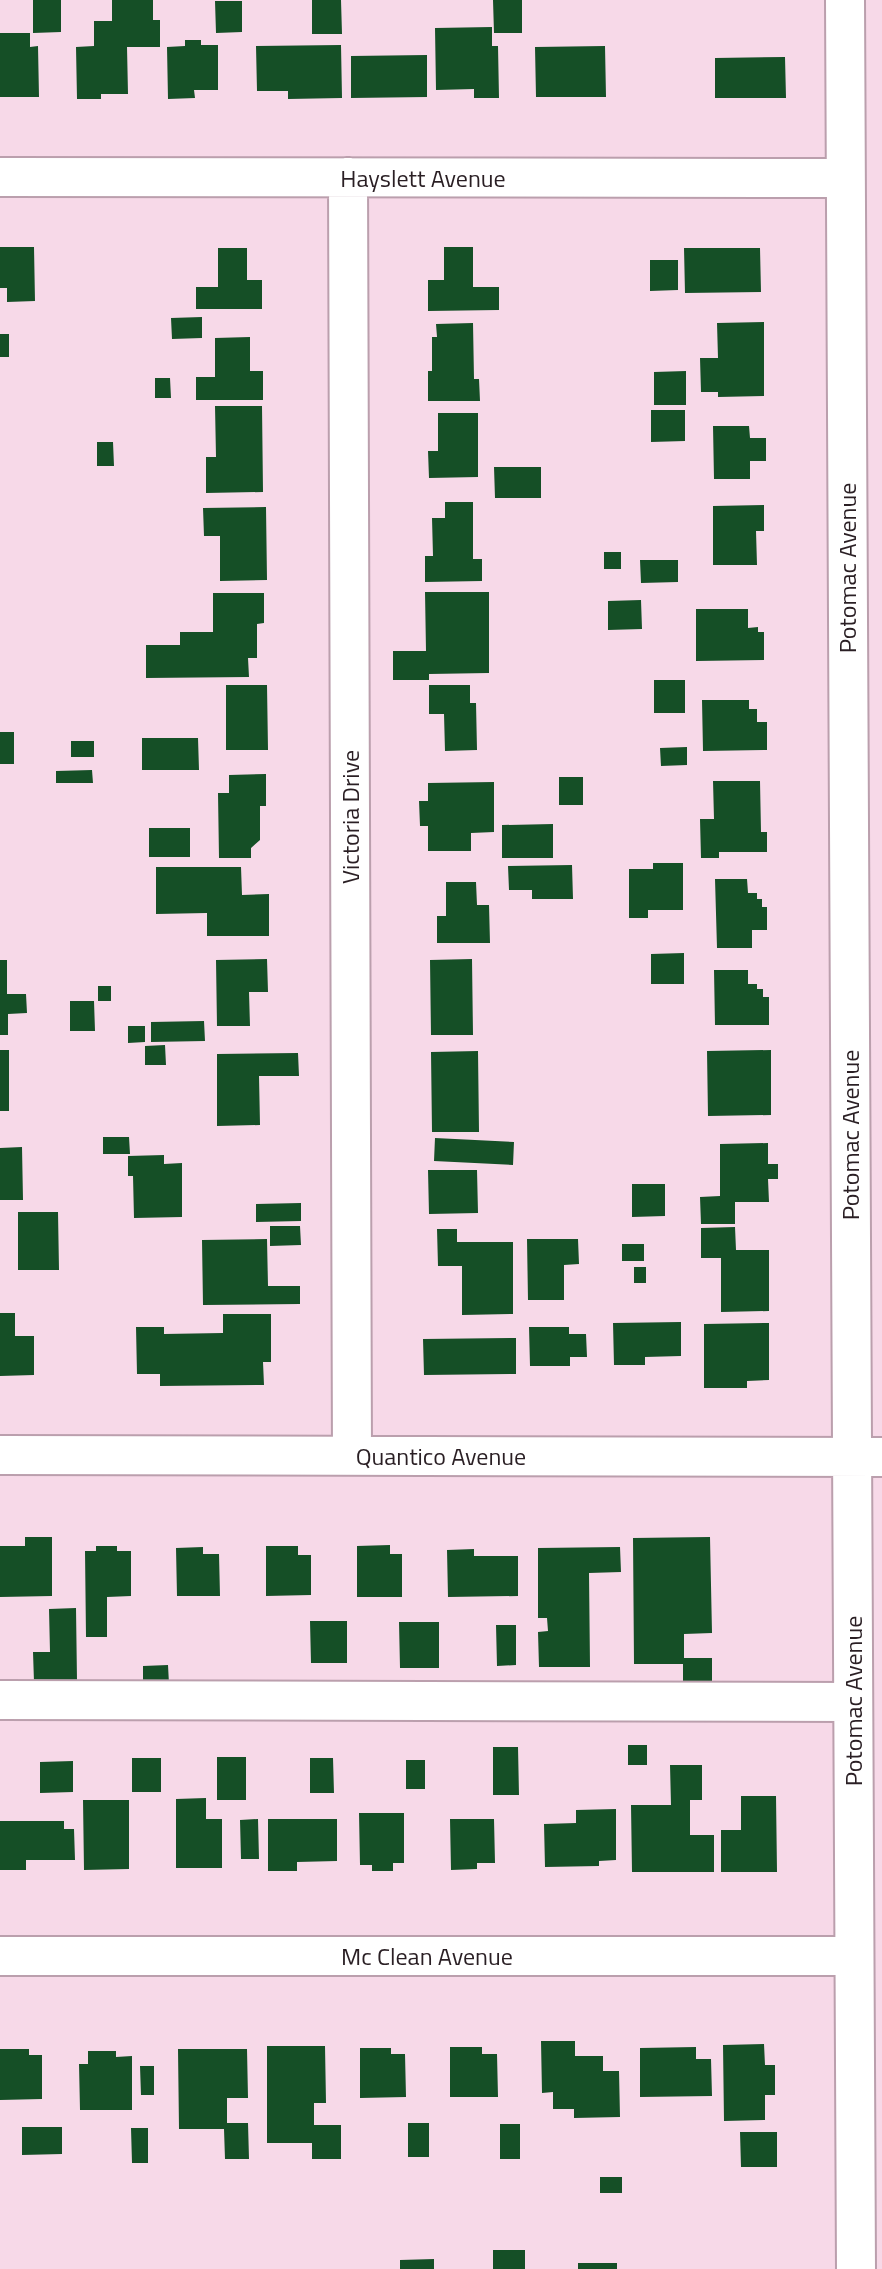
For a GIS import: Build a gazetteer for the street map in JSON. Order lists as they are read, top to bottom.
{
  "streets": {
    "street": [
      "Hayslett Avenue",
      "Potomac Avenue",
      "Victoria Drive",
      "Quantico Avenue",
      "Mc Clean Avenue"
    ]
  },
  "crossings": [
    ["Hayslett Avenue", "Potomac Avenue"],
    ["Hayslett Avenue", "Victoria Drive"],
    ["Potomac Avenue", "Quantico Avenue"],
    ["Potomac Avenue", "Mc Clean Avenue"],
    ["Victoria Drive", "Quantico Avenue"]
  ]
}
